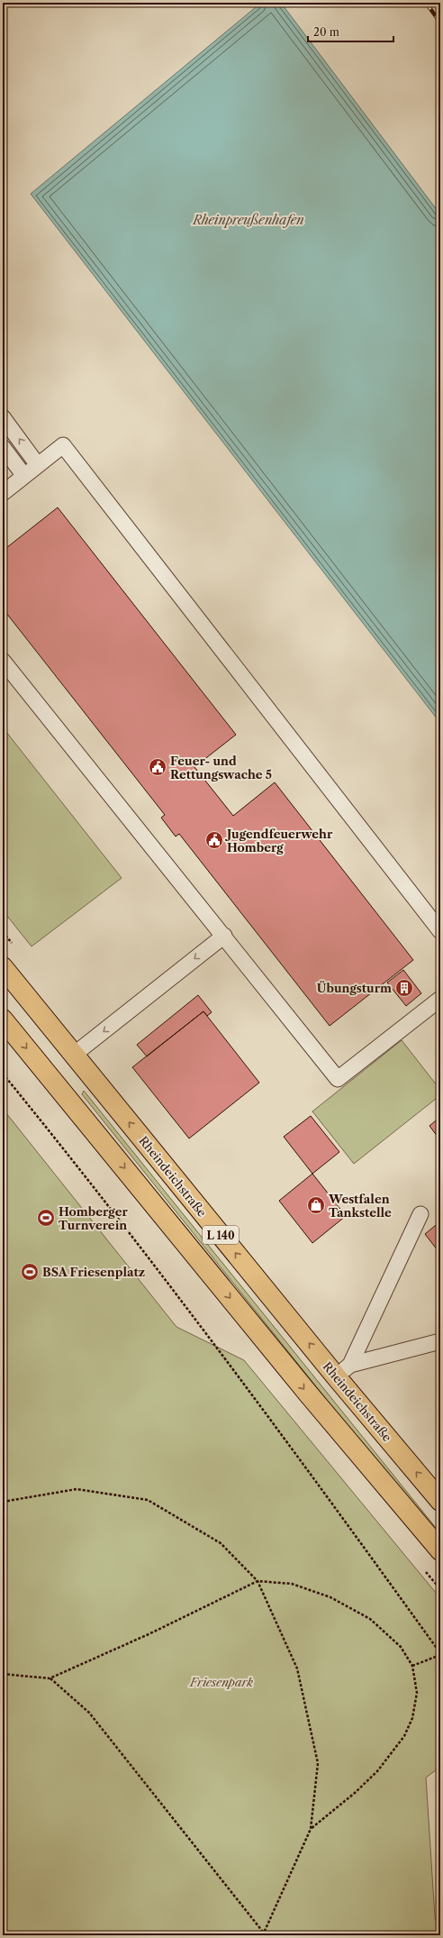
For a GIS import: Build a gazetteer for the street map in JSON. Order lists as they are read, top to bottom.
{
  "streets": {
    "main road": ["Rheindeichstraße", "L 140"]
  },
  "water": ["Rheinpreußenhafen"],
  "parks": ["Friesenpark"],
  "places": {
    "public building": ["Feuer- und Rettungswache 5", "Jugendfeuerwehr Homberg"],
    "building": ["Übungsturm"],
    "shop": ["Westfalen Tankstelle"],
    "sports": ["Homberger Turnverein", "BSA Friesenplatz"]
  },
  "scale_bar": "20 m"
}
